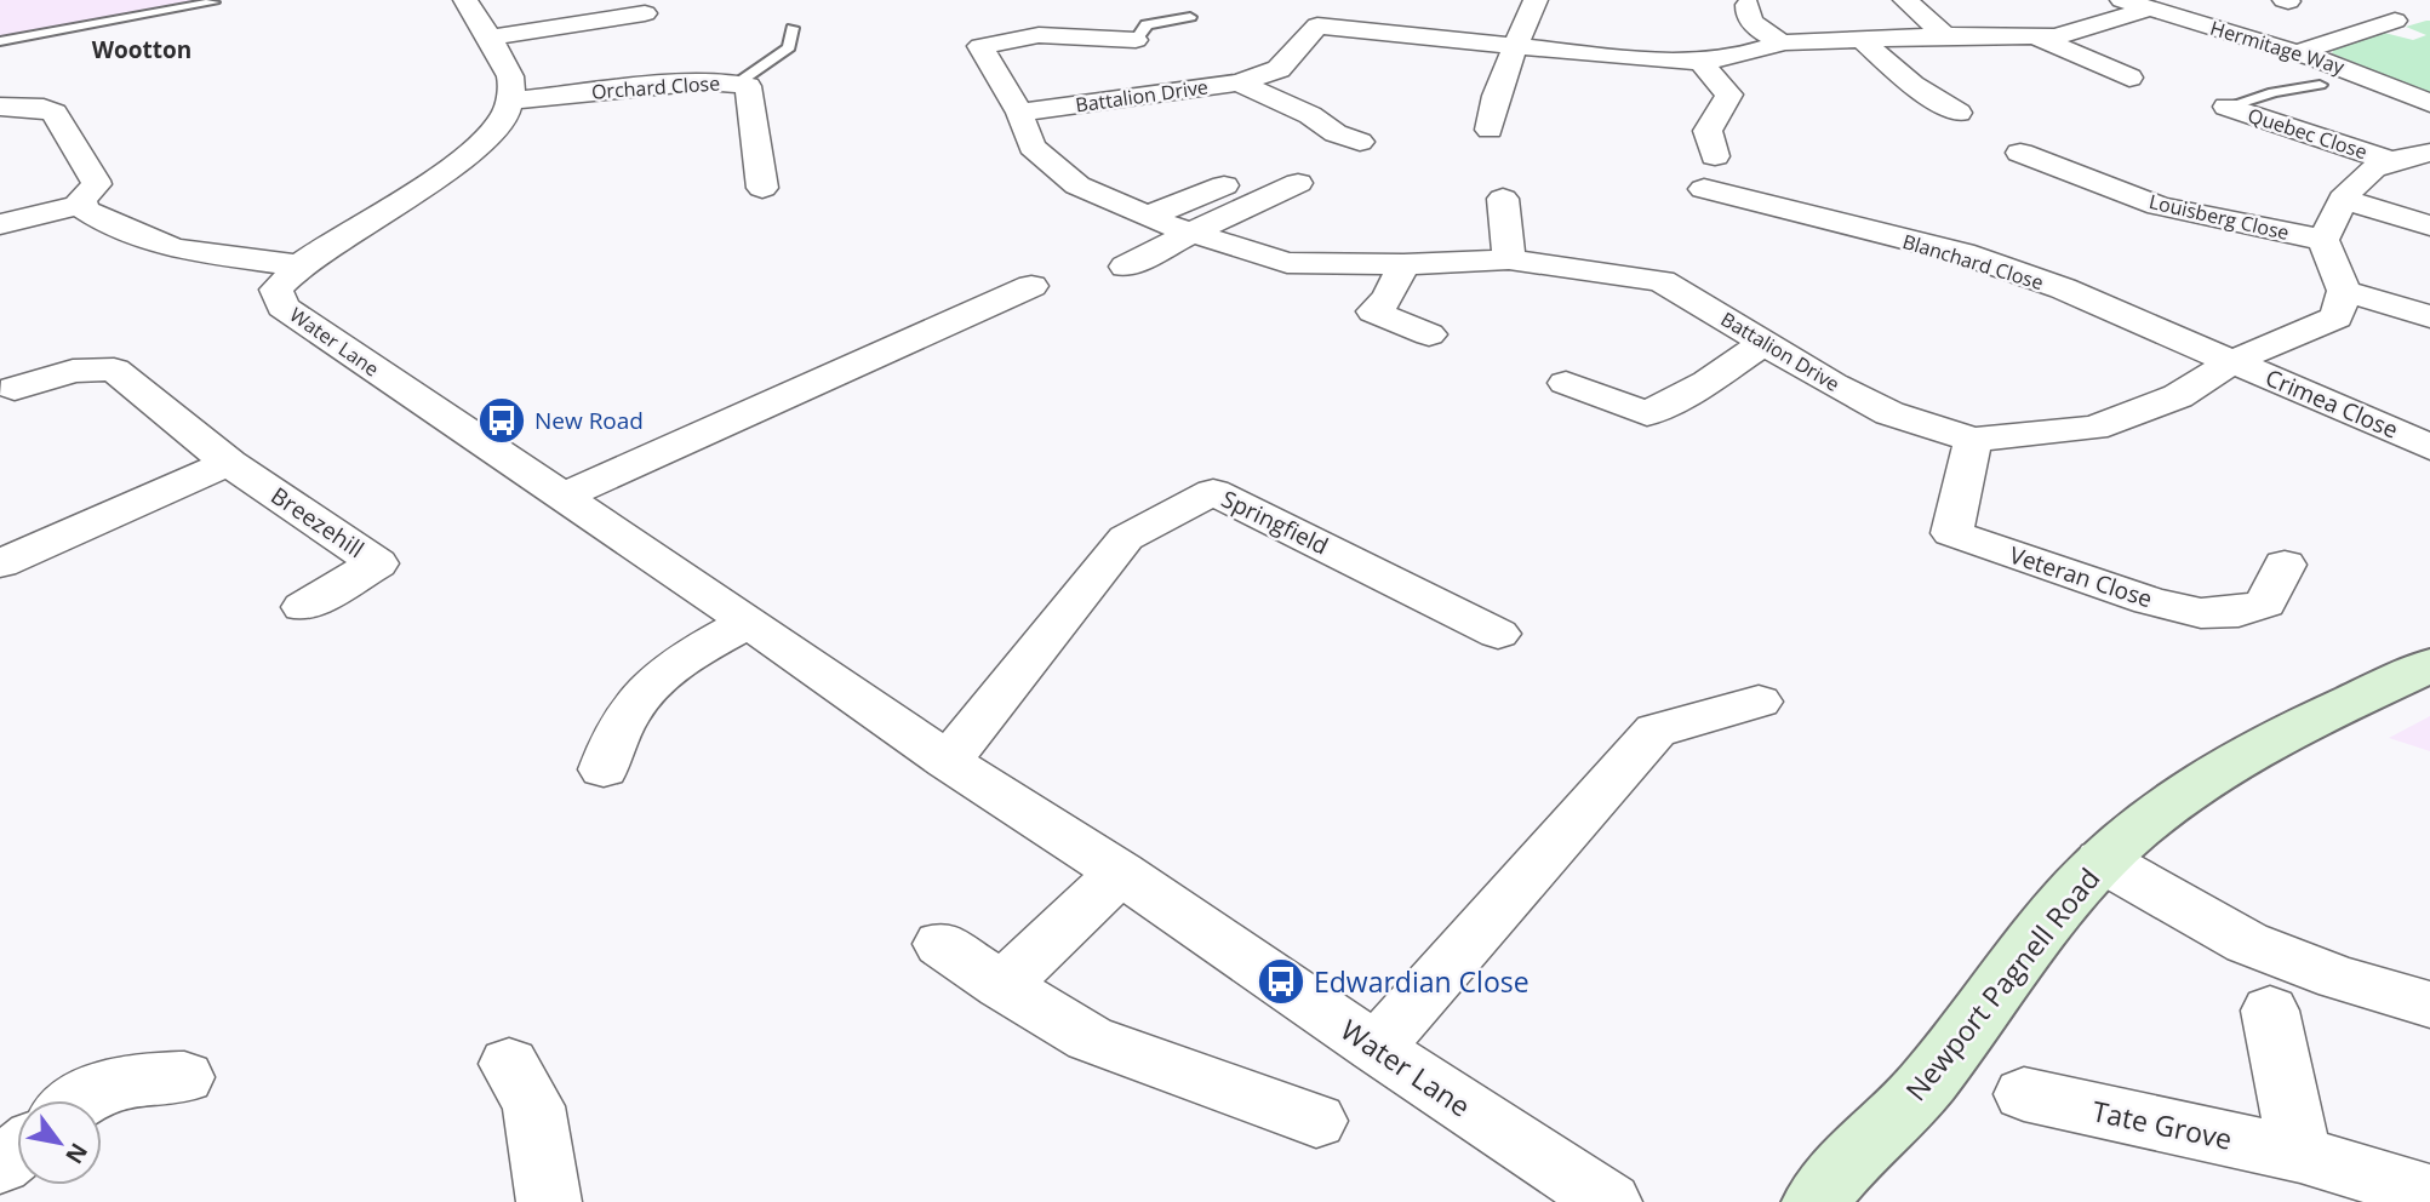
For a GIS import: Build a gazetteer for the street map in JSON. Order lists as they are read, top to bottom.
{
  "streets": {
    "main road": ["Newport Pagnell Road"],
    "street": [
      "Hermitage Way",
      "Orchard Close",
      "Battalion Drive",
      "Quebec Close",
      "Louisberg Close",
      "Blanchard Close",
      "Water Lane",
      "Crimea Close",
      "Breezehill",
      "Springfield",
      "Veteran Close",
      "Tate Grove"
    ]
  },
  "crossings": [
    ["Battalion Drive", "Blanchard Close"],
    ["Battalion Drive", "Crimea Close"],
    ["Battalion Drive", "Veteran Close"],
    ["Blanchard Close", "Crimea Close"],
    ["Water Lane", "Springfield"]
  ],
  "districts": ["Wootton"],
  "places": {
    "bus stop": ["New Road", "Edwardian Close"]
  },
  "north": "bottom right"
}
